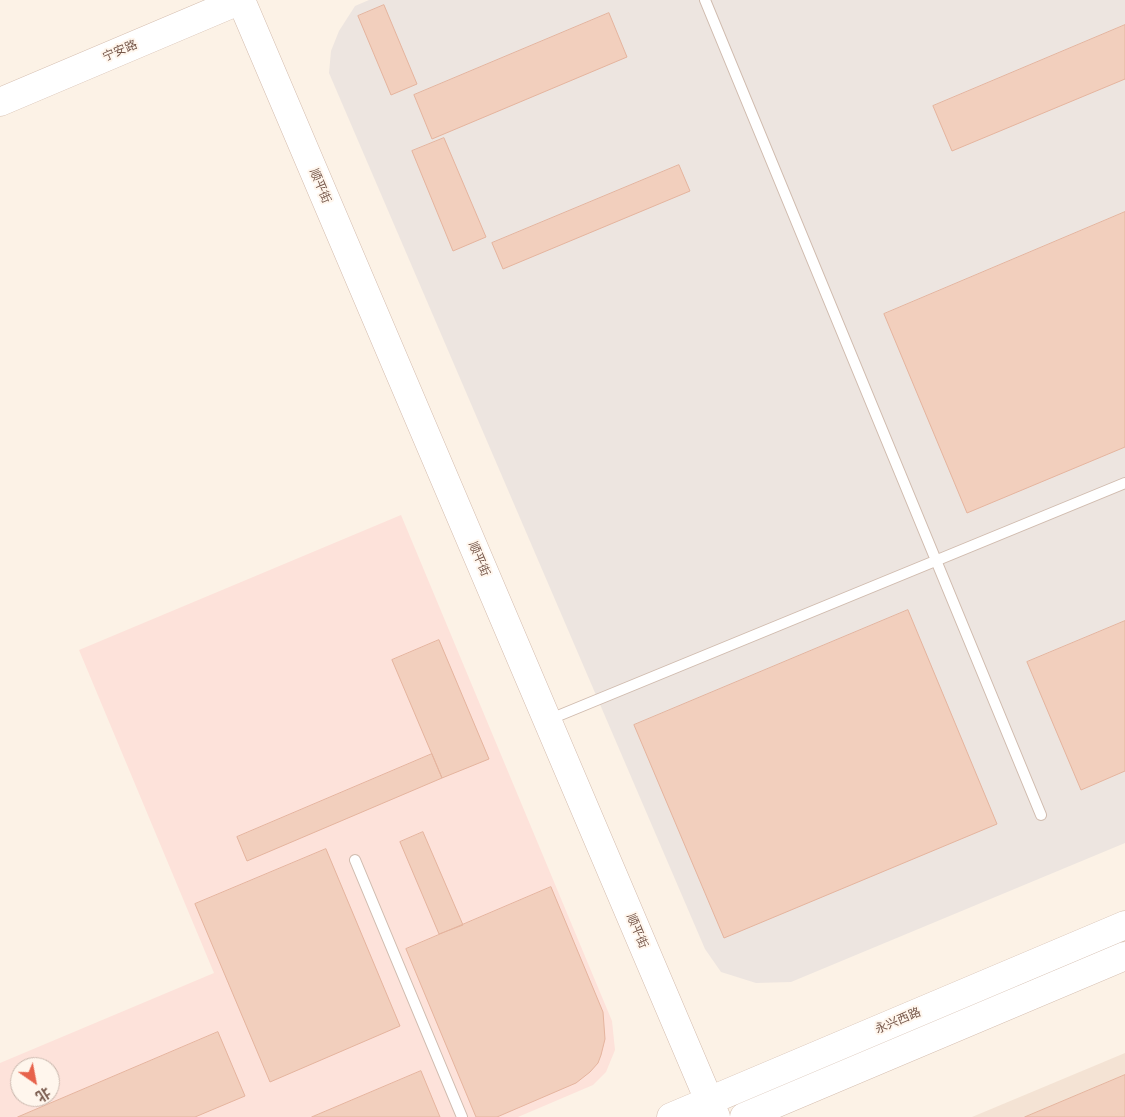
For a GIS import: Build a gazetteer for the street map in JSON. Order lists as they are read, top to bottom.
{
  "streets": {
    "street": ["宁安路", "顺平街", "永兴西路"]
  },
  "crossings": [
    ["宁安路", "顺平街"],
    ["顺平街", "永兴西路"]
  ],
  "north": "bottom right"
}
